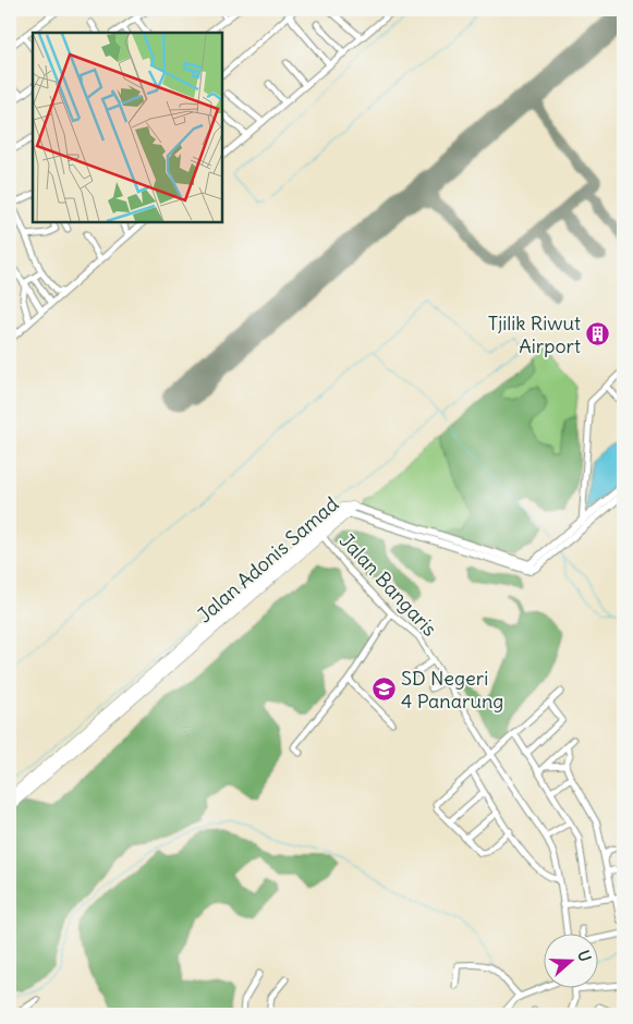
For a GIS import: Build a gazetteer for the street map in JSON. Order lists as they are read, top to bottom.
{
  "streets": {
    "highway": ["Jalan Adonis Samad"],
    "street": ["Jalan Bangaris"]
  },
  "crossings": [
    ["Jalan Adonis Samad", "Jalan Bangaris"]
  ],
  "places": {
    "building": ["Tjilik Riwut Airport"],
    "school or university": ["SD Negeri 4 Panarung"]
  },
  "north": "right"
}
